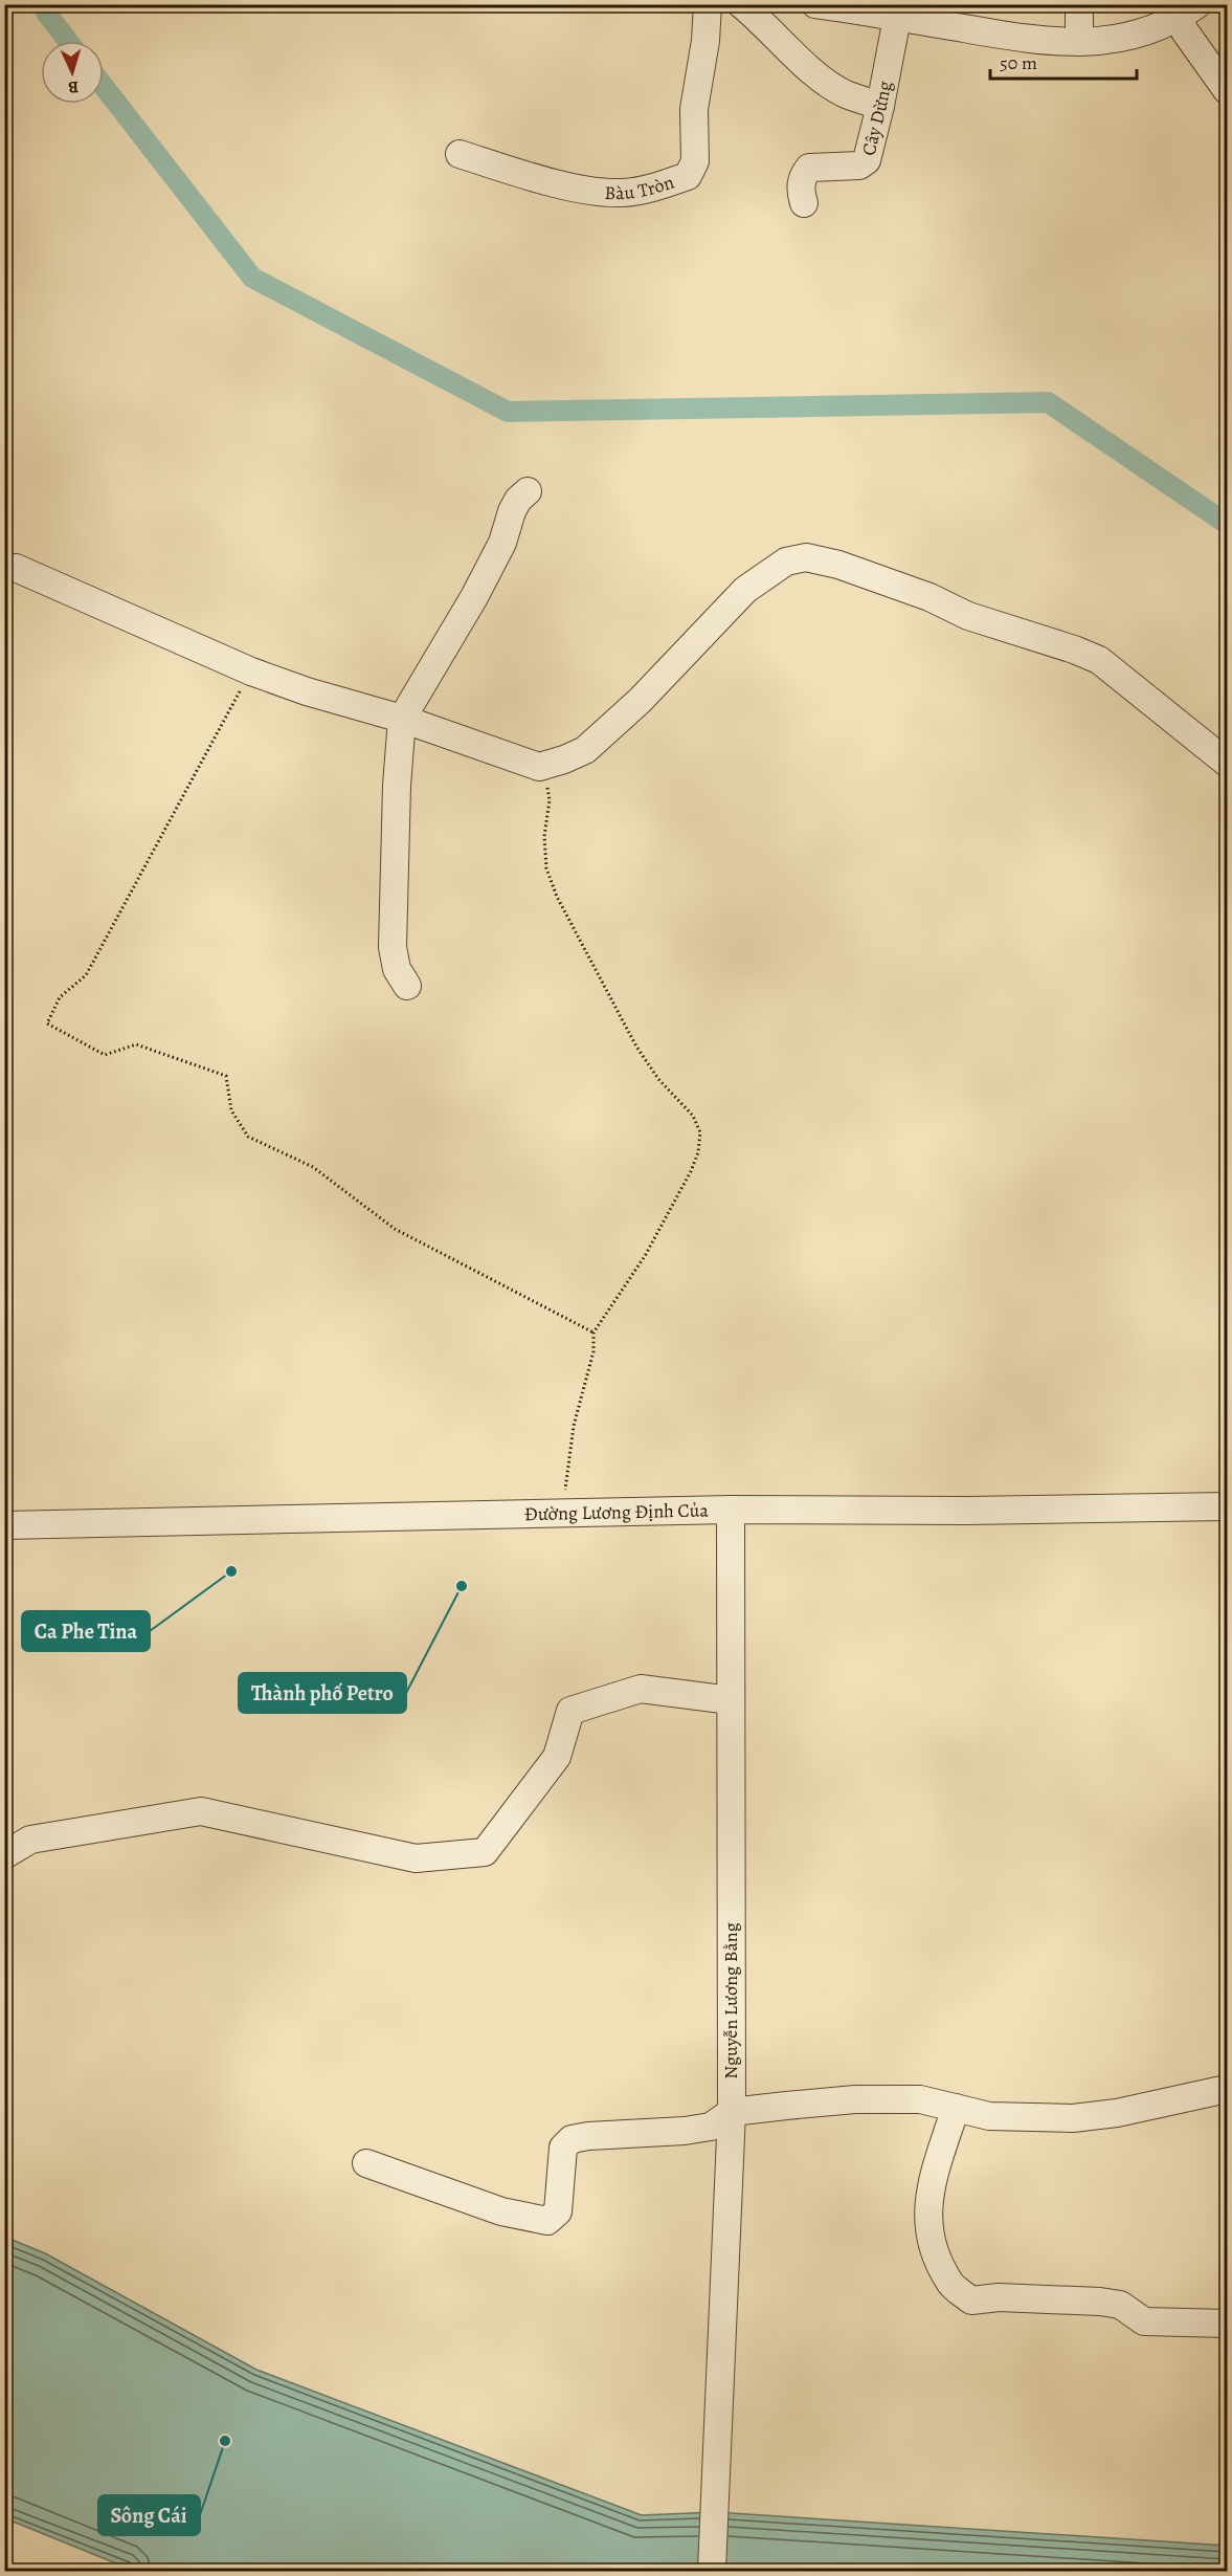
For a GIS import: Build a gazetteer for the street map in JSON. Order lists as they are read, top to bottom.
{
  "streets": {
    "street": [
      "Cây Dừng",
      "Bàu Tròn",
      "Đường Lương Định Của",
      "Nguyễn Lương Bằng"
    ]
  },
  "crossings": [
    ["Đường Lương Định Của", "Nguyễn Lương Bằng"]
  ],
  "places": ["Ca Phe Tina", "Thành phố Petro", "Sông Cái"],
  "scale_bar": "50 m",
  "north": "bottom"
}
